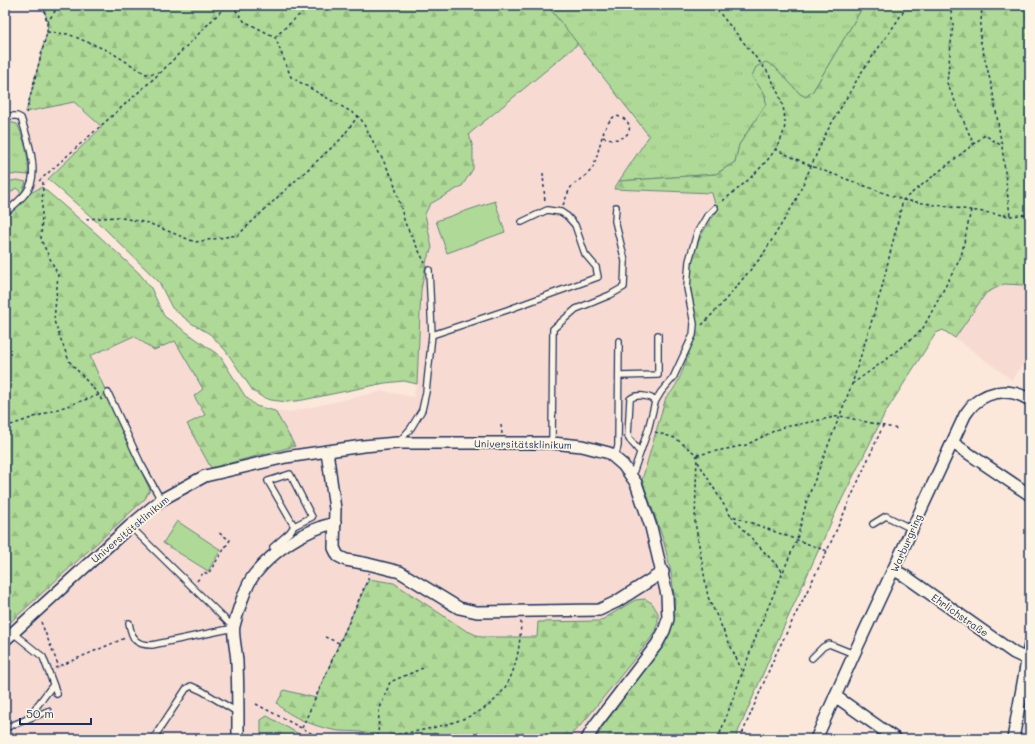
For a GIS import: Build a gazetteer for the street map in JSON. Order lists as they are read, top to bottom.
{
  "streets": {
    "street": ["Universitätsklinikum", "Warburgring", "Ehrlichstraße"]
  },
  "crossings": [
    ["Warburgring", "Ehrlichstraße"]
  ],
  "scale_bar": "50 m"
}
